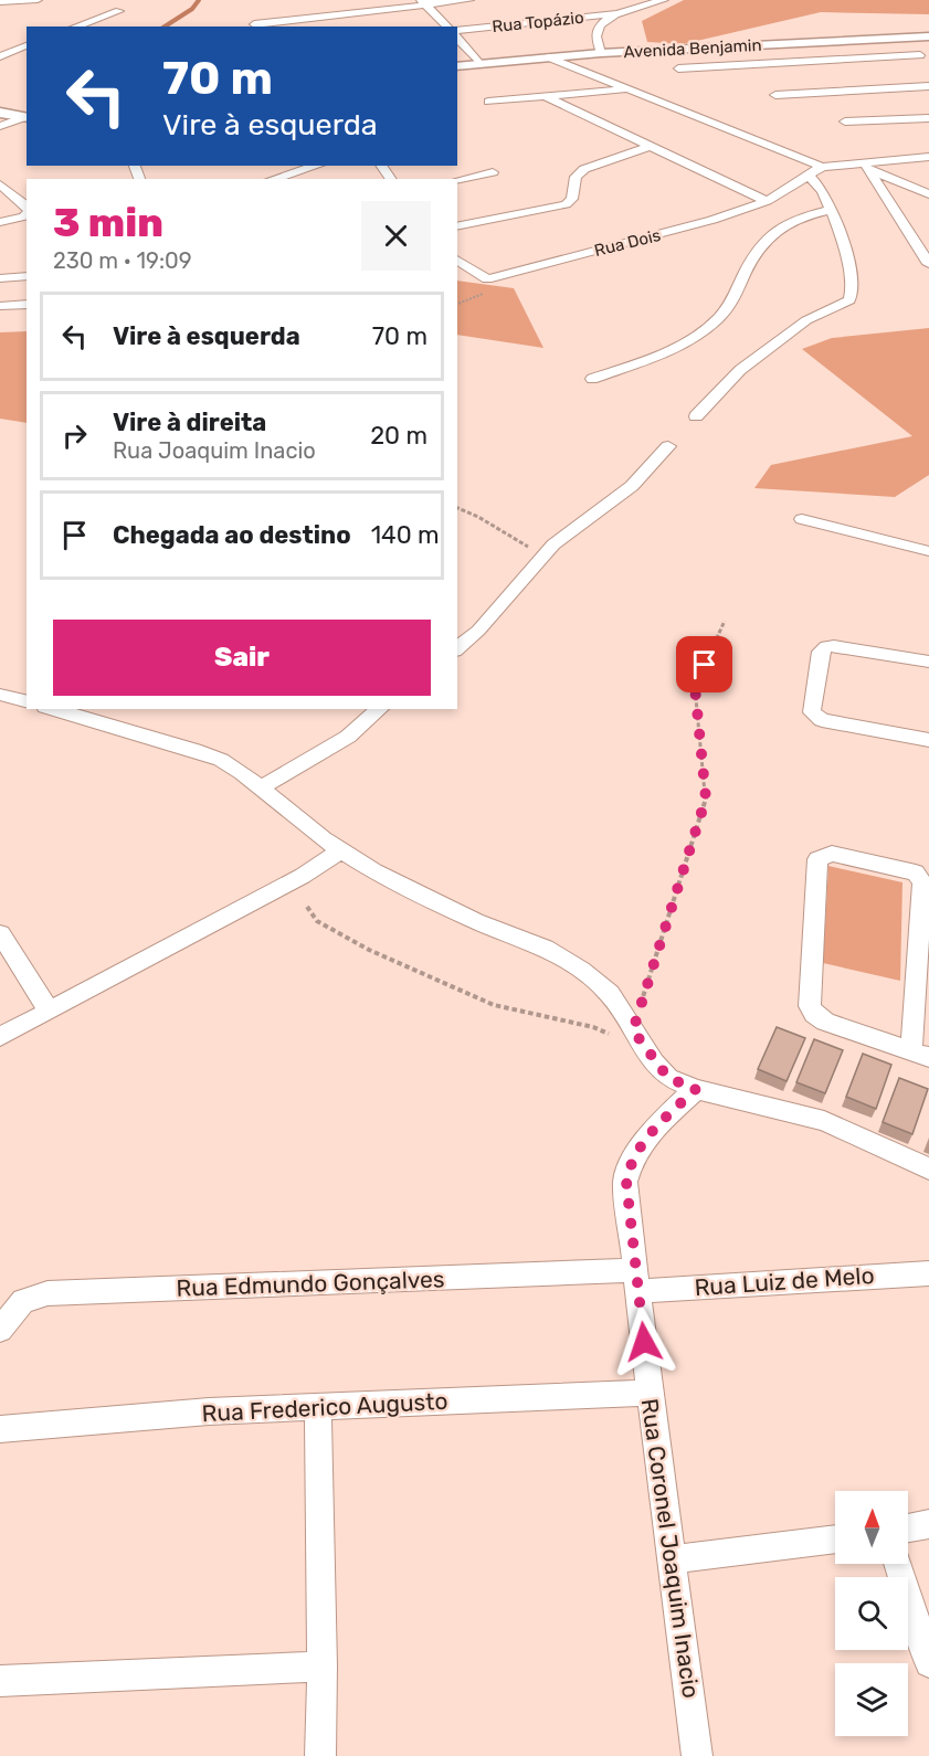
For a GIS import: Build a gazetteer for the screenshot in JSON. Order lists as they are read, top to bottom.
{
  "streets": {
    "street": [
      "Rua Topázio",
      "Avenida Benjamin",
      "Rua Dois",
      "Rua Luiz de Melo",
      "Rua Edmundo Gonçalves",
      "Rua Frederico Augusto",
      "Rua Coronel Joaquim Inacio"
    ]
  },
  "crossings": [
    ["Rua Luiz de Melo", "Rua Edmundo Gonçalves"],
    ["Rua Luiz de Melo", "Rua Coronel Joaquim Inacio"],
    ["Rua Edmundo Gonçalves", "Rua Coronel Joaquim Inacio"],
    ["Rua Frederico Augusto", "Rua Coronel Joaquim Inacio"]
  ],
  "north": "top",
  "page": {
    "turn": ["70 m", "Vire à esquerda"],
    "heading": ["3 min", "230 m · 19:09"],
    "list": [
      {
        "name": "Vire à esquerda",
        "value": "70 m"
      },
      {
        "name": "Vire à direita",
        "note": "Rua Joaquim Inacio",
        "value": "20 m"
      },
      {
        "name": "Chegada ao destino",
        "value": "140 m"
      }
    ],
    "buttons": "Sair"
  }
}
